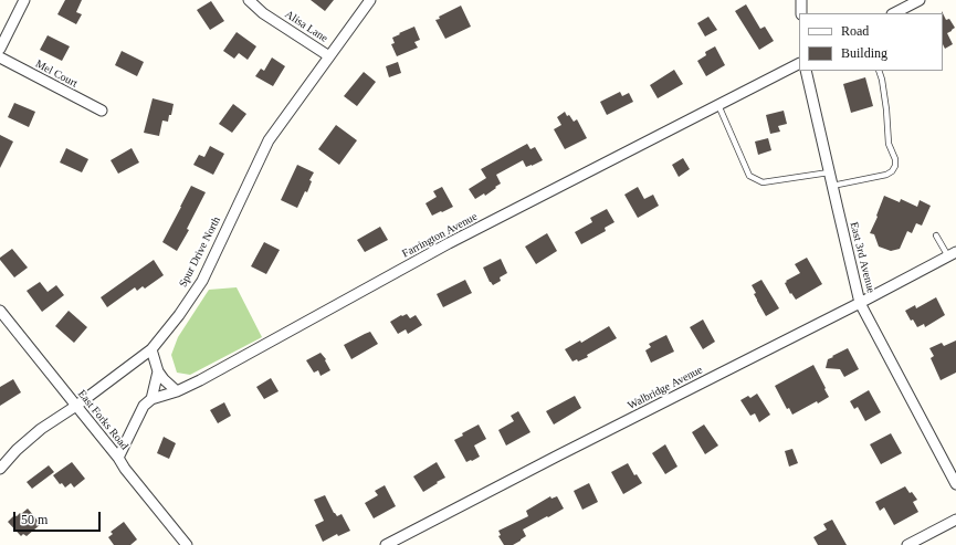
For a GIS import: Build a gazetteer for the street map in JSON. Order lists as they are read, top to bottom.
{
  "streets": {
    "street": [
      "Alisa Lane",
      "Mel Court",
      "Farrington Avenue",
      "Spur Drive North",
      "East 3rd Avenue",
      "Walbridge Avenue",
      "East Forks Road"
    ]
  },
  "crossings": [
    ["Alisa Lane", "Spur Drive North"],
    ["Spur Drive North", "East Forks Road"],
    ["East 3rd Avenue", "Walbridge Avenue"]
  ],
  "legend": ["Road", "Building"],
  "scale_bar": "50 m"
}
